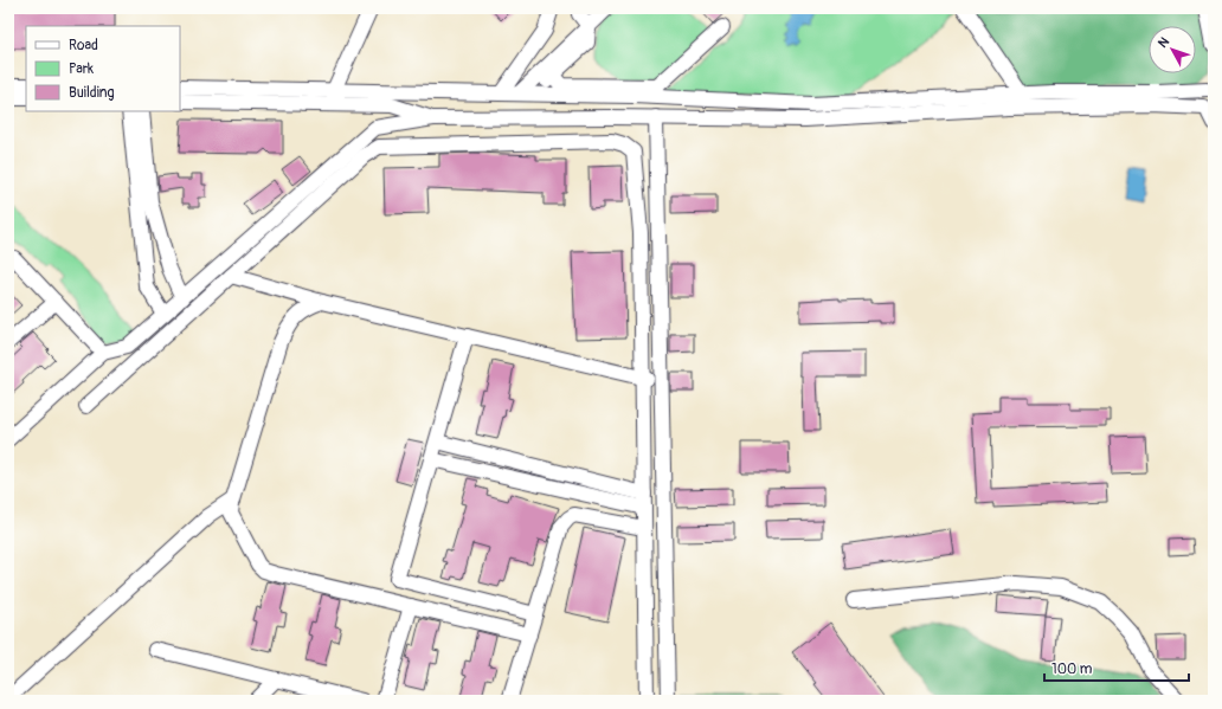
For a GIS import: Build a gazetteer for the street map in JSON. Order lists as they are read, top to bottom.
{
  "legend": ["Road", "Park", "Building"],
  "scale_bar": "100 m",
  "north": "top left"
}
